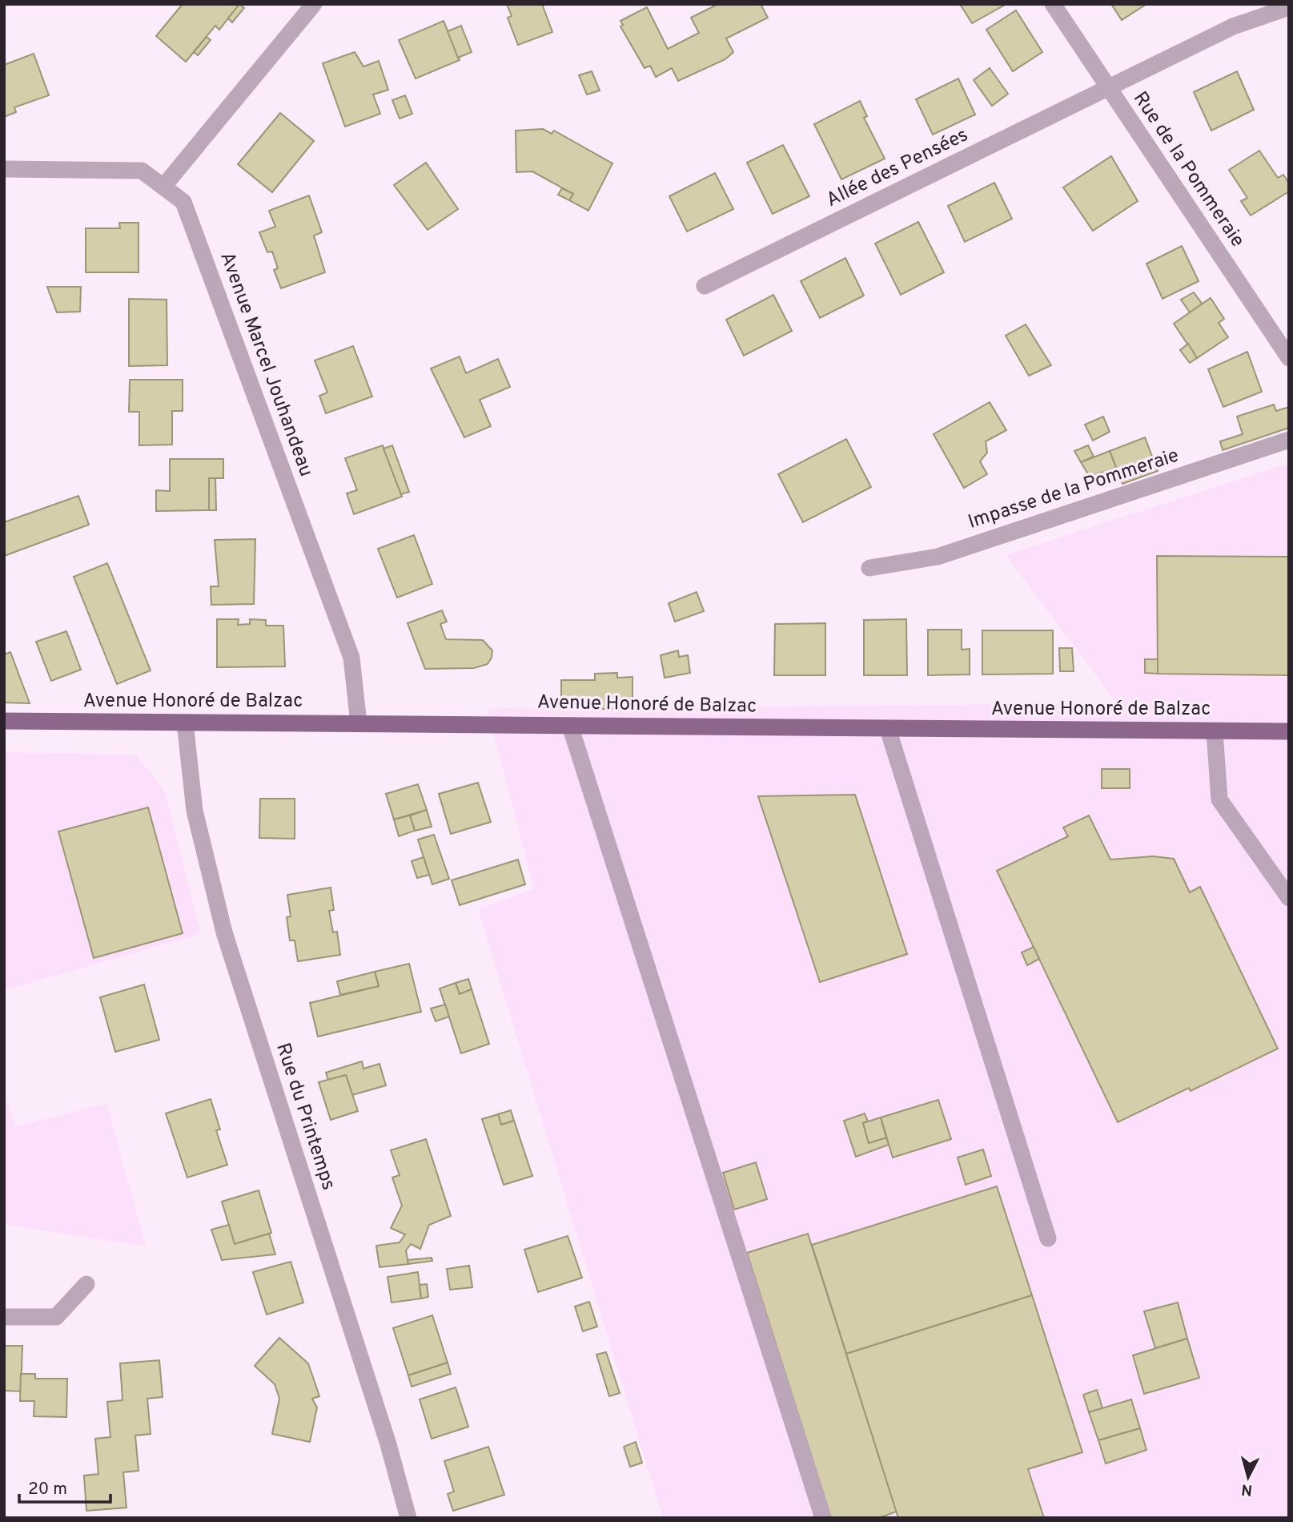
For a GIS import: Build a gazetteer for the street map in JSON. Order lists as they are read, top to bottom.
{
  "streets": {
    "main road": ["Avenue Honoré de Balzac"],
    "street": [
      "Allée des Pensées",
      "Rue de la Pommeraie",
      "Avenue Marcel Jouhandeau",
      "Impasse de la Pommeraie",
      "Rue du Printemps"
    ]
  },
  "crossings": [
    ["Allée des Pensées", "Rue de la Pommeraie"],
    ["Avenue Marcel Jouhandeau", "Avenue Honoré de Balzac"],
    ["Avenue Honoré de Balzac", "Rue du Printemps"]
  ],
  "scale_bar": "20 m",
  "north": "bottom"
}
